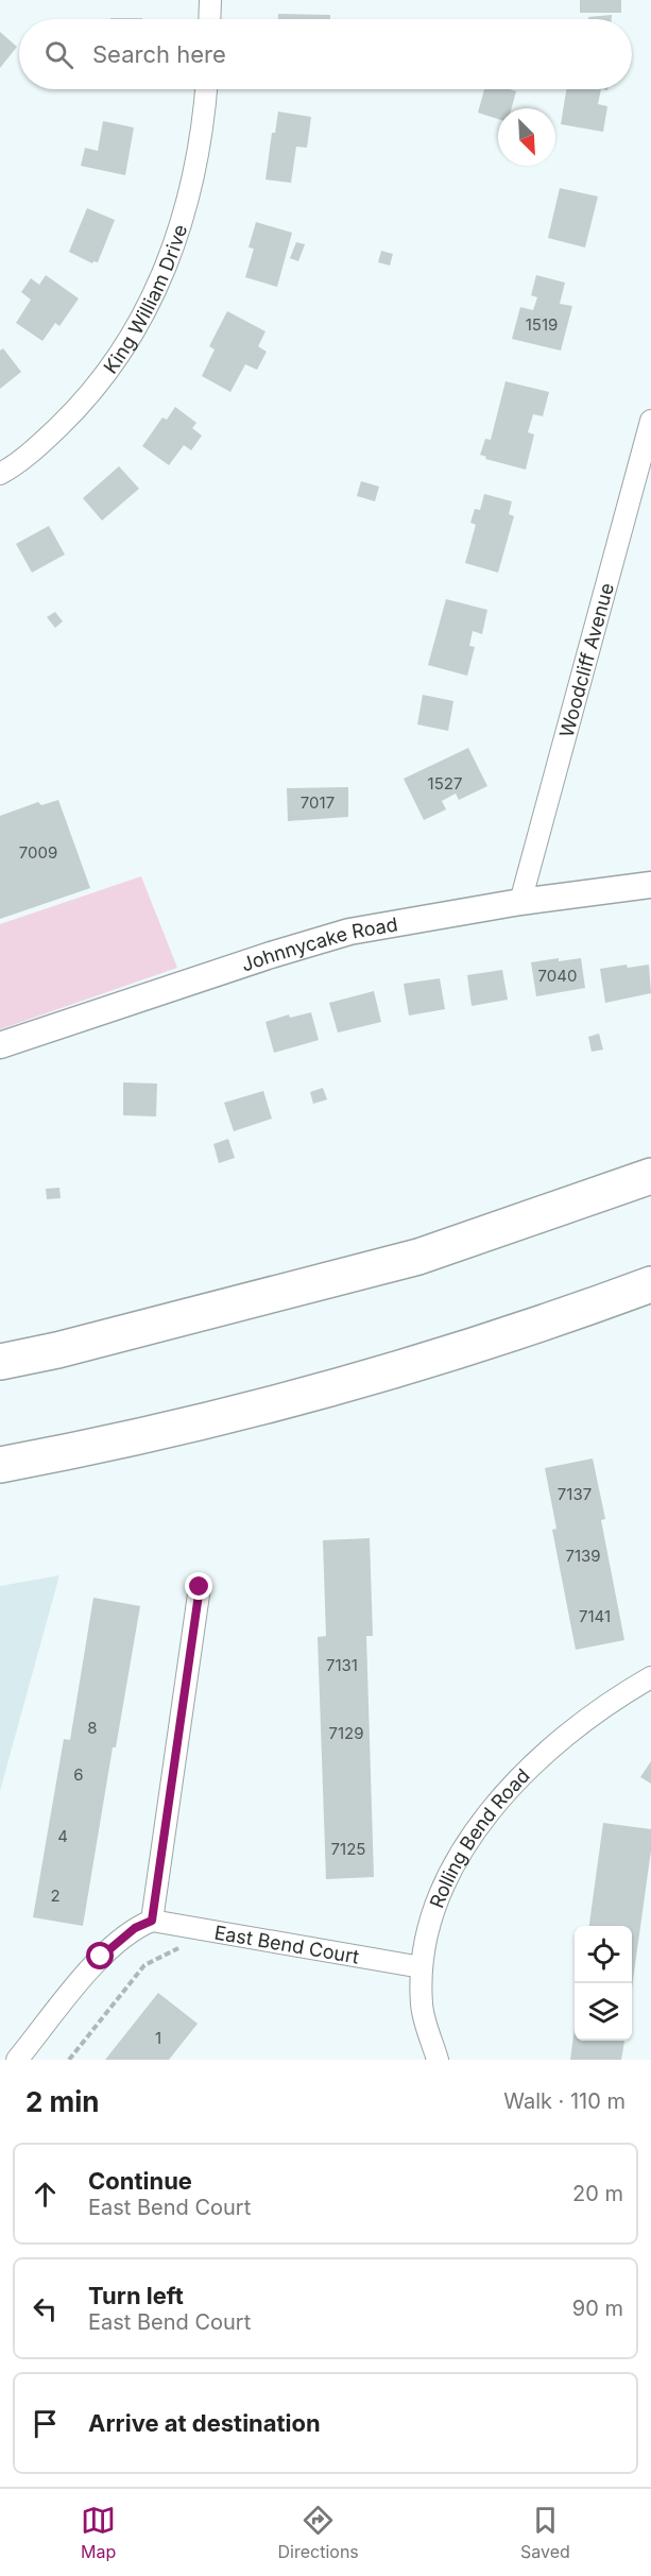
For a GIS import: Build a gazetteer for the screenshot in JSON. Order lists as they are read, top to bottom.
{
  "streets": {
    "street": [
      "King William Drive",
      "Woodcliff Avenue",
      "Johnnycake Road",
      "Rolling Bend Road",
      "East Bend Court"
    ]
  },
  "crossings": [
    ["Woodcliff Avenue", "Johnnycake Road"],
    ["Rolling Bend Road", "East Bend Court"]
  ],
  "house_numbers": [
    "1519",
    "1527",
    "7017",
    "7009",
    "7040",
    "7137",
    "7139",
    "7141",
    "7131",
    "8",
    "7129",
    "6",
    "4",
    "7125",
    "2",
    "1"
  ],
  "north": "bottom right",
  "page": {
    "search": "Search here",
    "heading": ["2 min", "Walk · 110 m"],
    "list": [
      ["Continue", "East Bend Court", "20 m"],
      ["Turn left", "East Bend Court", "90 m"],
      "Arrive at destination"
    ],
    "nav": ["Map", "Directions", "Saved"]
  }
}
